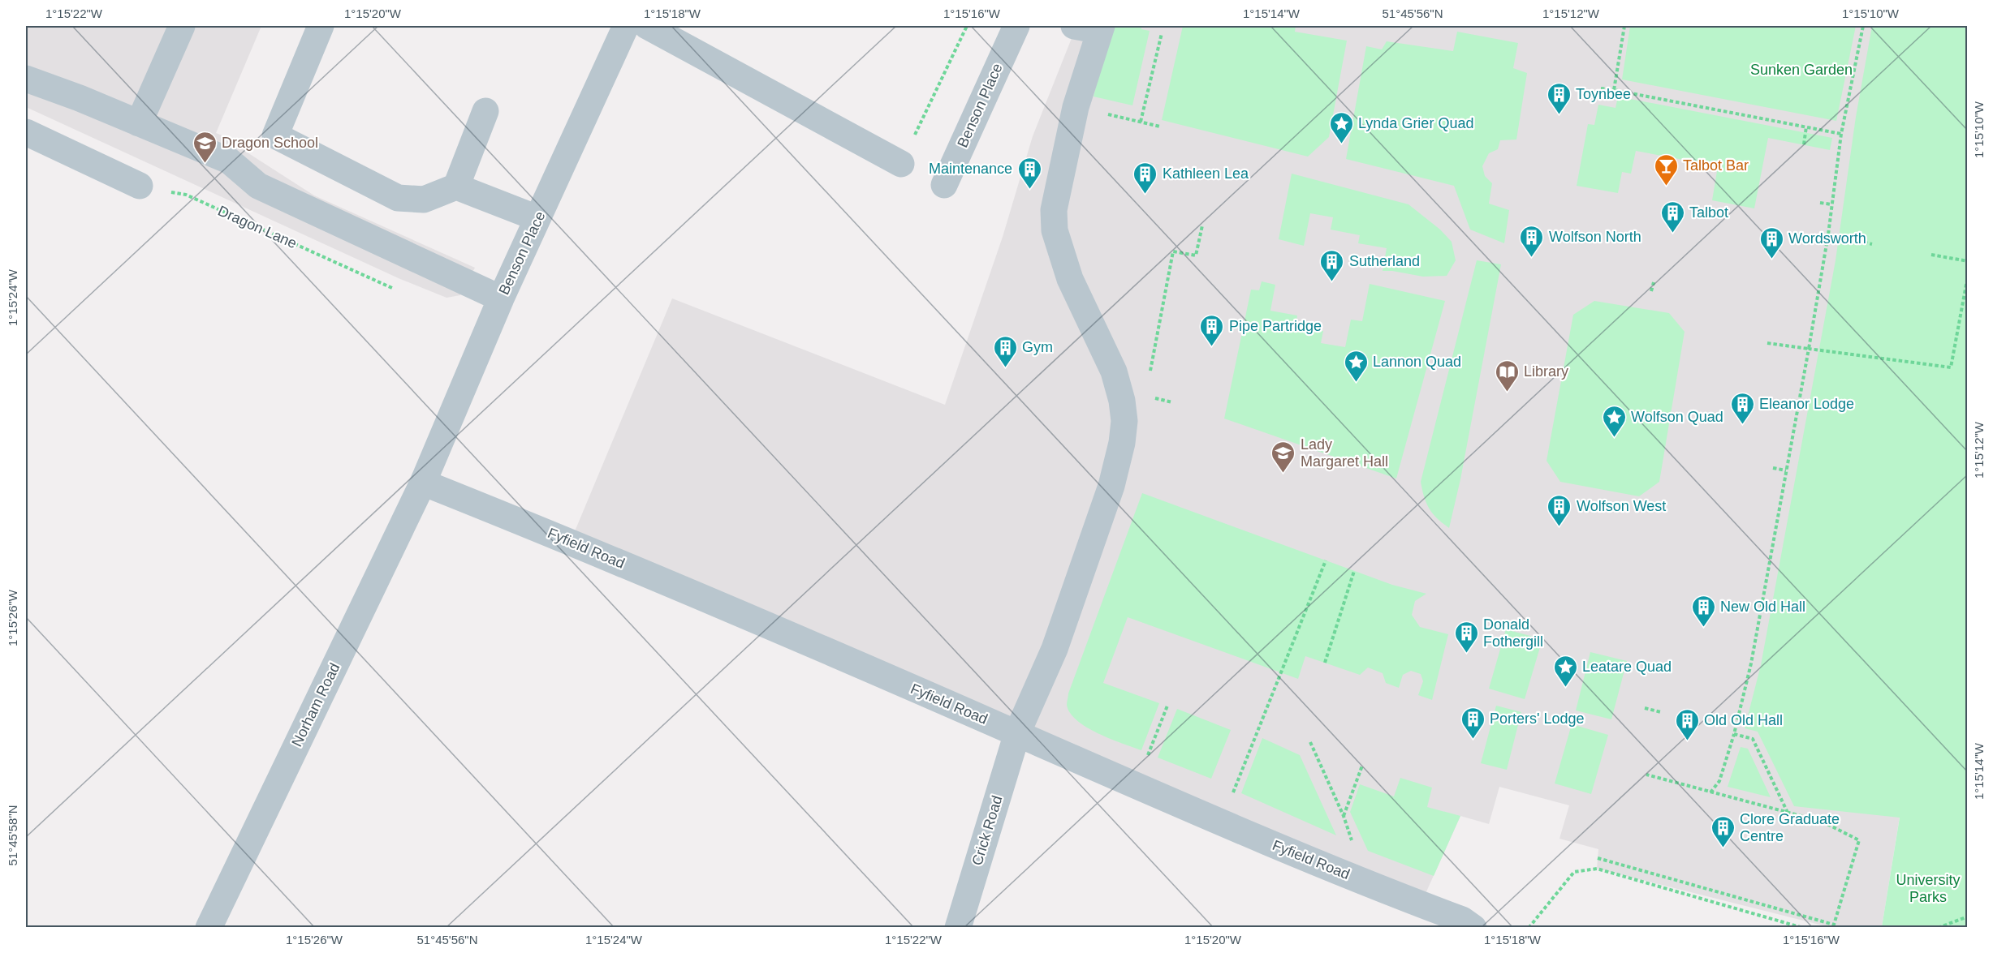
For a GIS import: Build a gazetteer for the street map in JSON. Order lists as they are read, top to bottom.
{
  "streets": {
    "street": [
      "Benson Place",
      "Fyfield Road",
      "Norham Road",
      "Crick Road"
    ],
    "path": ["Dragon Lane"]
  },
  "crossings": [
    ["Benson Place", "Fyfield Road"],
    ["Benson Place", "Norham Road"],
    ["Fyfield Road", "Norham Road"],
    ["Fyfield Road", "Crick Road"]
  ],
  "parks": ["Sunken Garden", "University Parks"],
  "places": {
    "building": [
      "Toynbee",
      "Maintenance",
      "Kathleen Lea",
      "Talbot",
      "Wolfson North",
      "Wordsworth",
      "Sutherland",
      "Pipe Partridge",
      "Gym",
      "Eleanor Lodge",
      "Wolfson West",
      "New Old Hall",
      "Donald Fothergill",
      "Porters' Lodge",
      "Old Old Hall",
      "Clore Graduate Centre"
    ],
    "place": [
      "Lynda Grier Quad",
      "Lannon Quad",
      "Wolfson Quad",
      "Leatare Quad"
    ],
    "school or university": ["Dragon School", "Lady Margaret Hall"],
    "bar": ["Talbot Bar"],
    "library": ["Library"]
  },
  "coordinates": [
    "1°15'22\"W",
    "1°15'20\"W",
    "1°15'18\"W",
    "1°15'16\"W",
    "1°15'14\"W",
    "51°45'56\"N",
    "1°15'12\"W",
    "1°15'10\"W",
    "1°15'24\"W",
    "1°15'26\"W",
    "51°45'58\"N"
  ]
}
